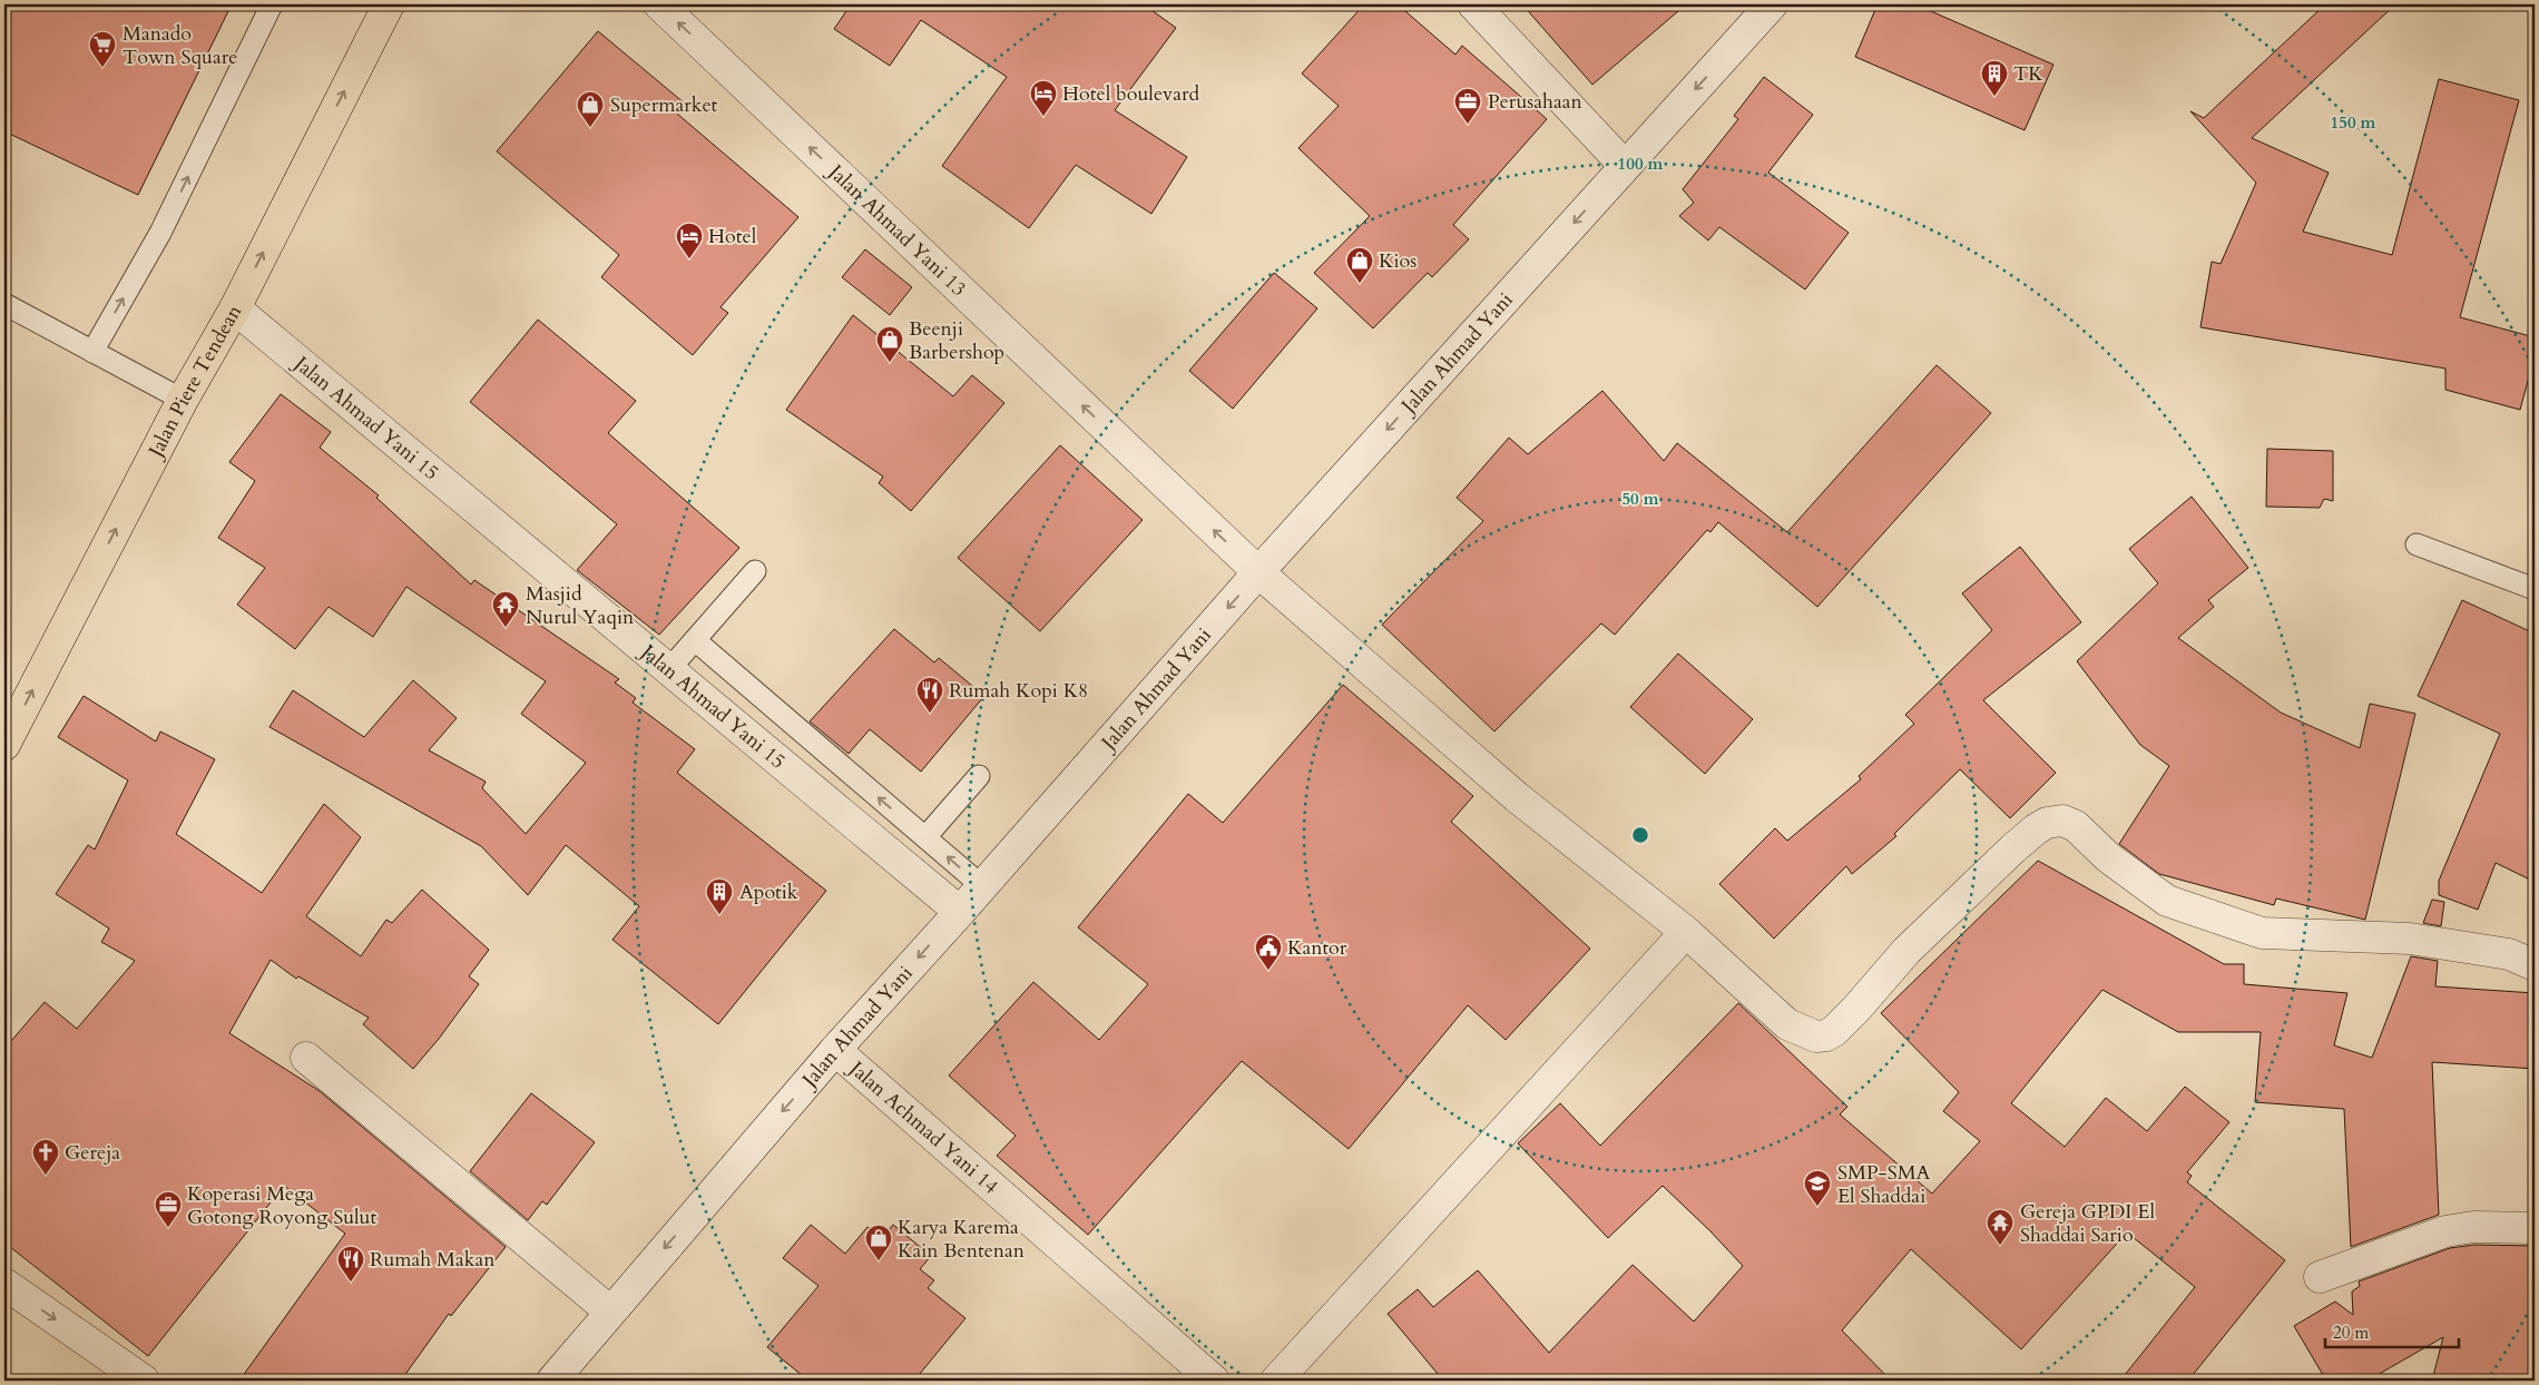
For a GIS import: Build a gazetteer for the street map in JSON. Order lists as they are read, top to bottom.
{
  "streets": {
    "highway": ["Jalan Piere Tendean"],
    "street": [
      "Jalan Ahmad Yani 13",
      "Jalan Ahmad Yani",
      "Jalan Ahmad Yani 15",
      "Jalan Achmad Yani 14"
    ]
  },
  "crossings": [
    ["Jalan Ahmad Yani 13", "Jalan Ahmad Yani"],
    ["Jalan Ahmad Yani", "Jalan Ahmad Yani 15"],
    ["Jalan Ahmad Yani", "Jalan Achmad Yani 14"],
    ["Jalan Piere Tendean", "Jalan Ahmad Yani 15"]
  ],
  "one_way": ["Jalan Ahmad Yani", "Jalan Piere Tendean"],
  "places": {
    "supermarket": ["Manado Town Square"],
    "building": ["TK", "Apotik"],
    "hotel": ["Hotel boulevard", "Hotel"],
    "office": ["Perusahaan", "Koperasi Mega Gotong Royong Sulut"],
    "shop": [
      "Supermarket",
      "Kios",
      "Beenji Barbershop",
      "Karya Karema Kain Bentenan"
    ],
    "temple": ["Masjid Nurul Yaqin", "Gereja GPDI El Shaddai Sario"],
    "restaurant": ["Rumah Kopi K8", "Rumah Makan"],
    "public building": ["Kantor"],
    "church": ["Gereja"],
    "school or university": ["SMP-SMA El Shaddai"]
  },
  "scale_bar": "20 m",
  "rings": ["150 m", "100 m", "50 m"]
}
